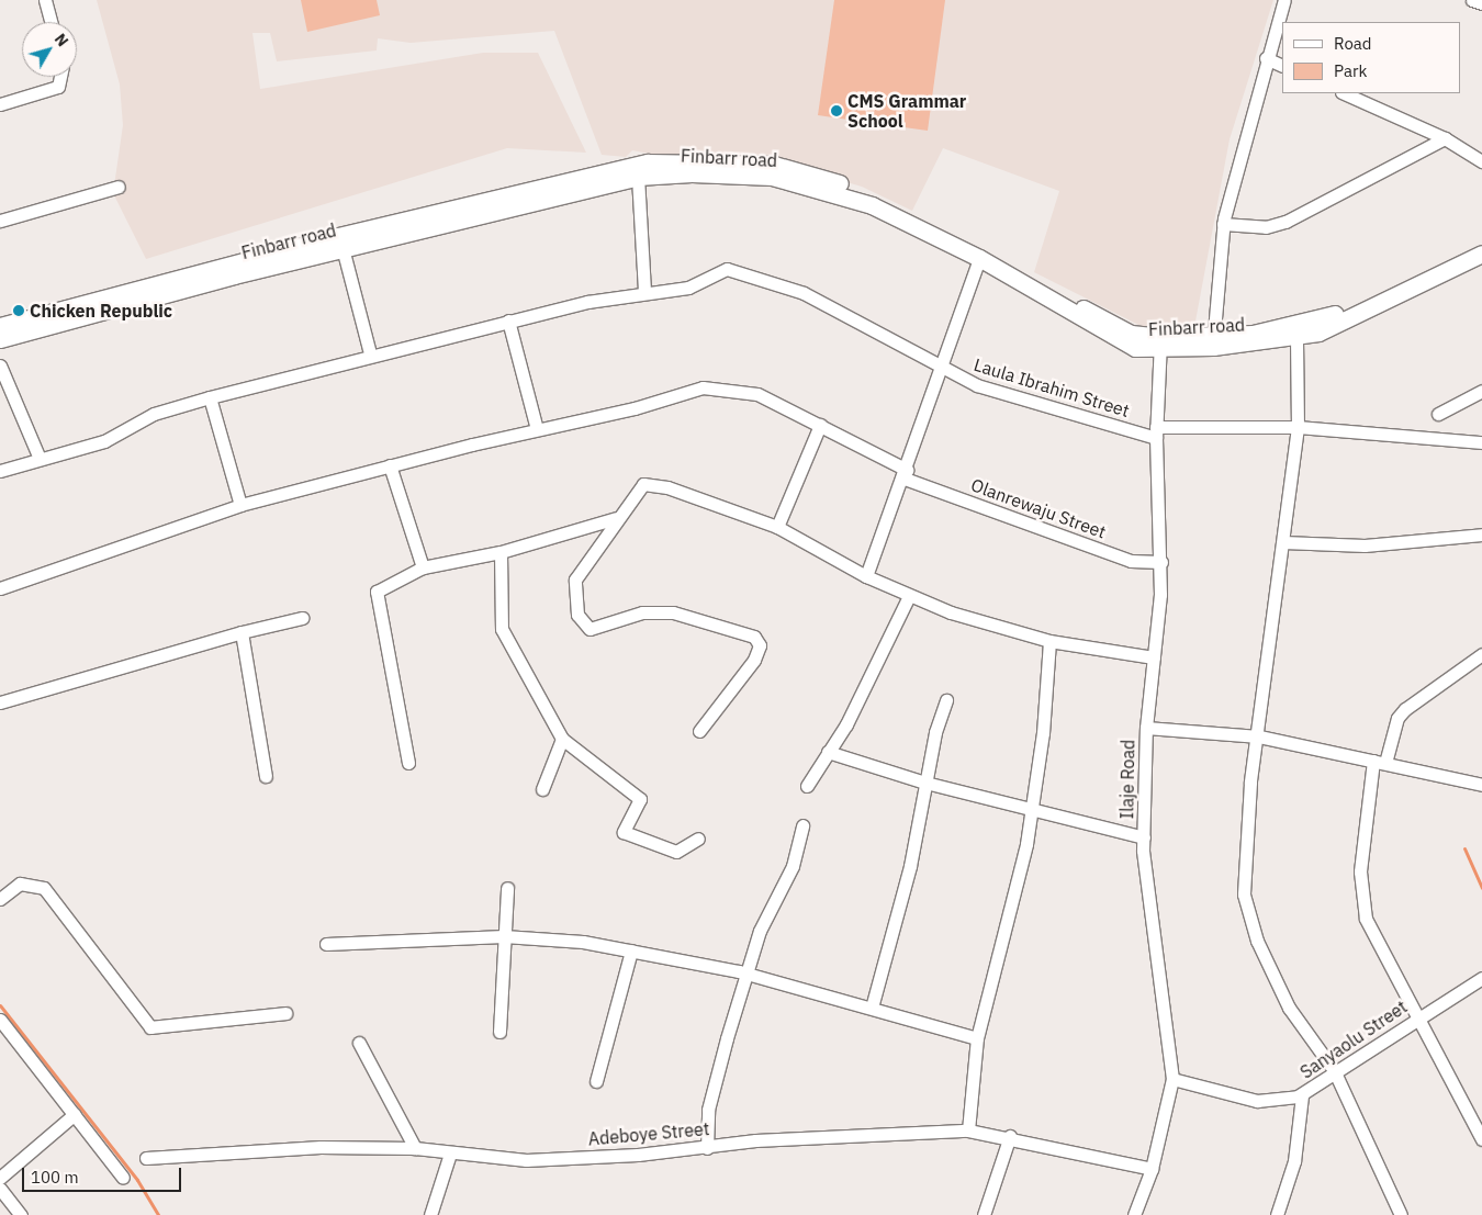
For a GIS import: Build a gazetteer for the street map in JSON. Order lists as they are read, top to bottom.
{
  "streets": {
    "main road": ["Finbarr road"],
    "street": [
      "Laula Ibrahim Street",
      "Olanrewaju Street",
      "Ilaje Road",
      "Sanyaolu Street",
      "Adeboye Street"
    ]
  },
  "crossings": [
    ["Finbarr road", "Ilaje Road"],
    ["Laula Ibrahim Street", "Ilaje Road"],
    ["Olanrewaju Street", "Ilaje Road"],
    ["Ilaje Road", "Sanyaolu Street"],
    ["Ilaje Road", "Adeboye Street"]
  ],
  "places": ["CMS Grammar School", "Chicken Republic"],
  "legend": ["Road", "Park"],
  "scale_bar": "100 m",
  "north": "top right"
}
